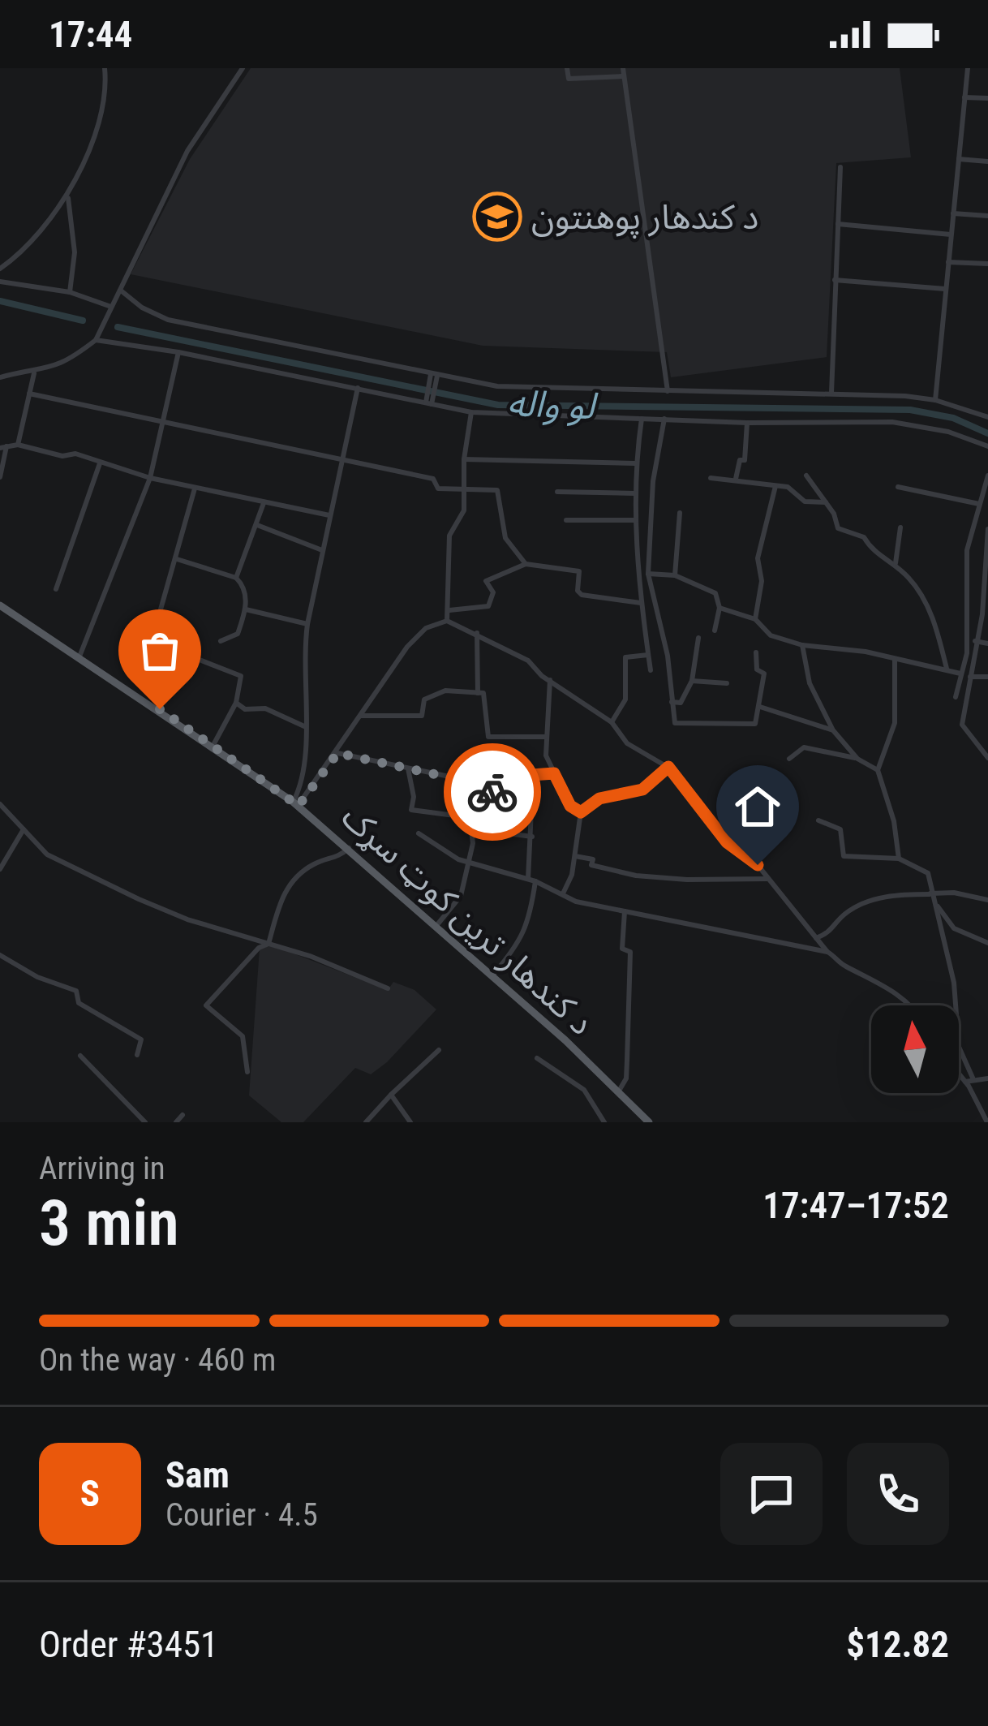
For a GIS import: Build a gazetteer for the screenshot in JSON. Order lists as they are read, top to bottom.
{
  "streets": {
    "main road": ["د کندهار ترين کوټ سړک"]
  },
  "water": ["لو واله"],
  "places": {
    "school or university": ["د کندهار پوهنتون"]
  },
  "north": "top",
  "page": {
    "status": "17:44",
    "heading": ["3 min", "Arriving in", "17:47–17:52"],
    "panel": [
      "Sam",
      "Courier · 4.5",
      "Order #3451",
      "$12.82"
    ],
    "bar": "On the way · 460 m",
    "round": "S"
  }
}
